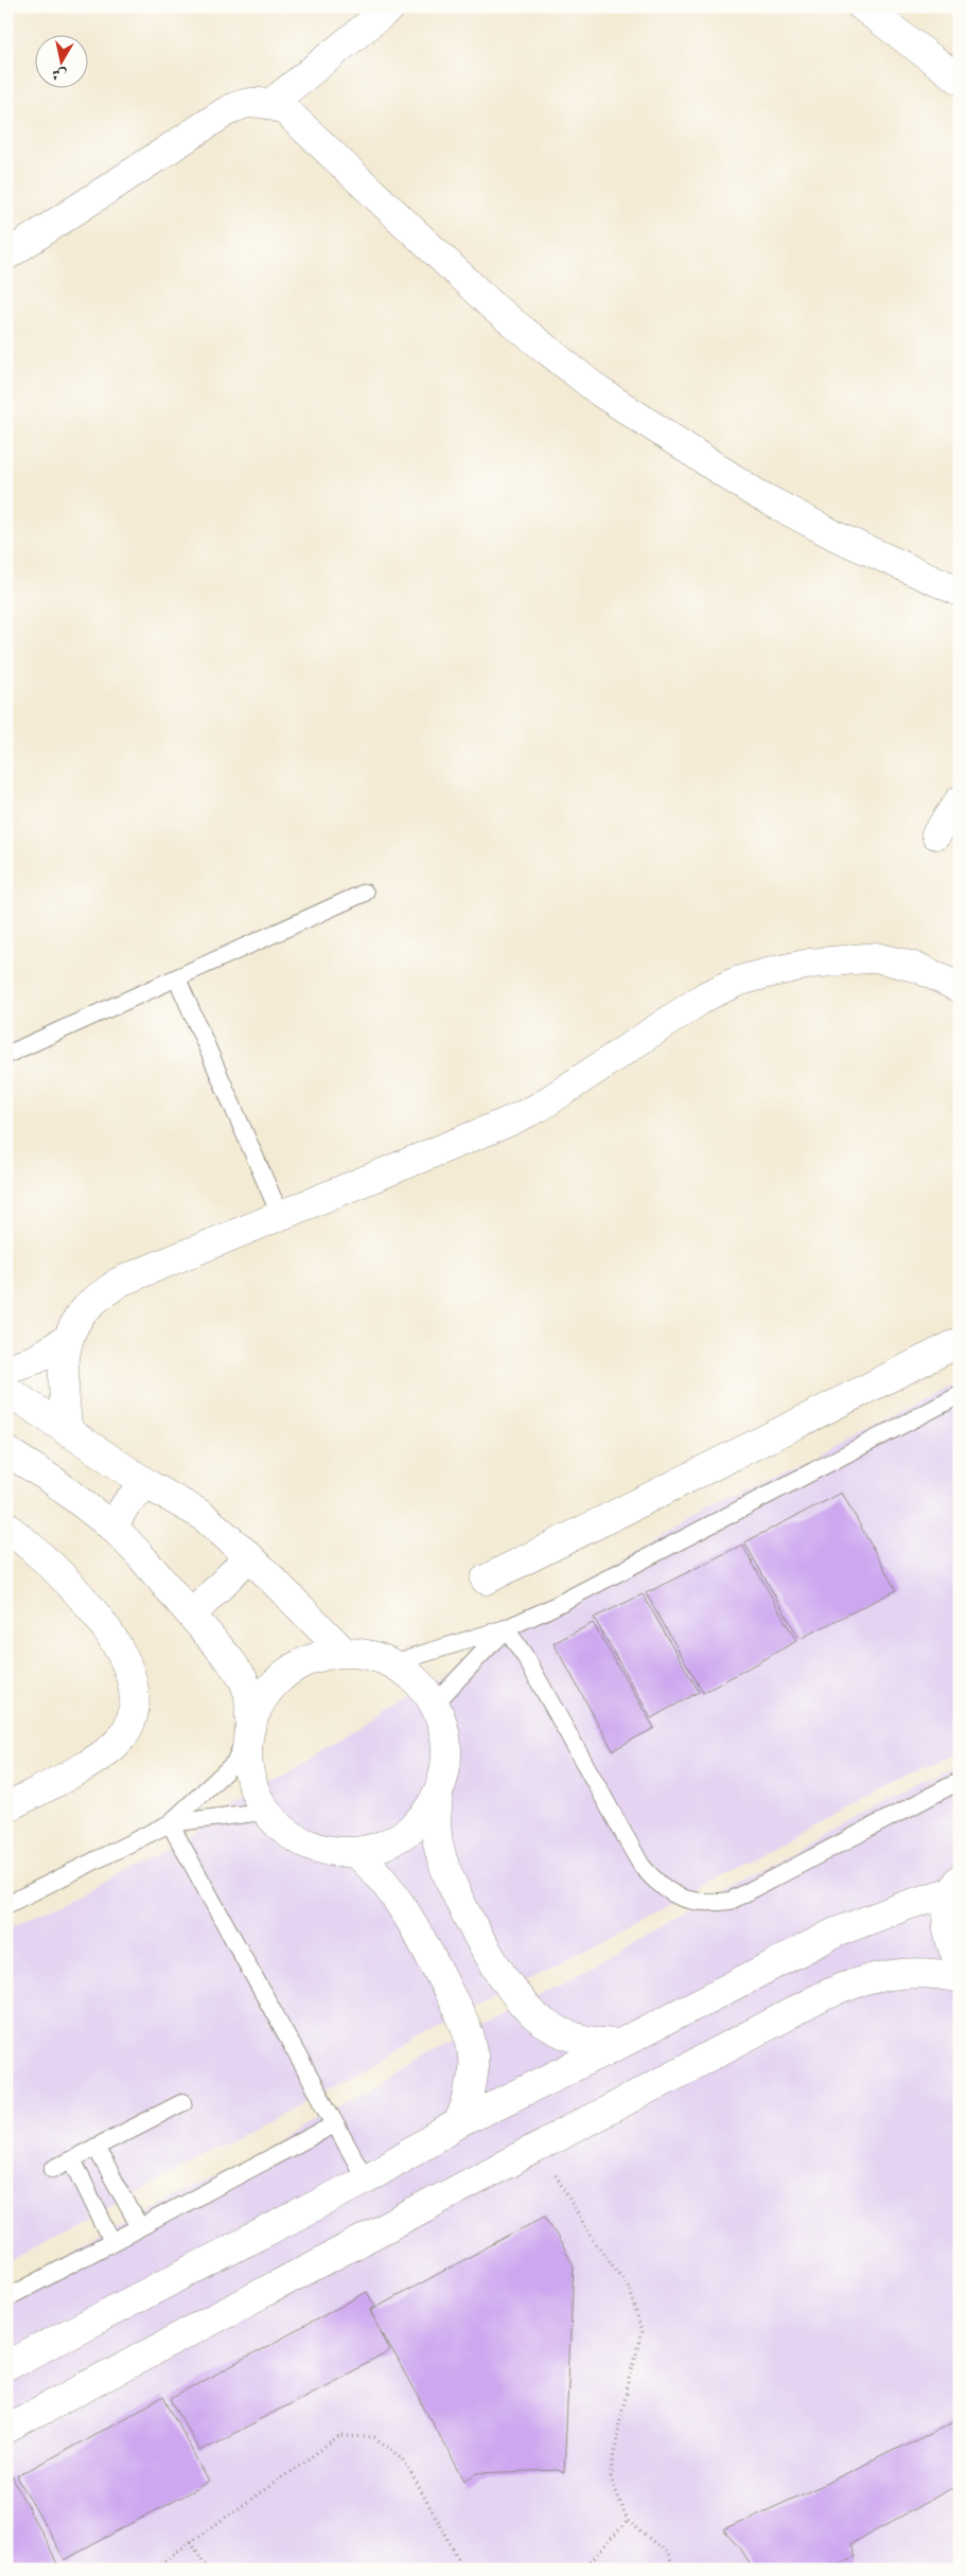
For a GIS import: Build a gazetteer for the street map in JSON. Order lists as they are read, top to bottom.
{
  "north": "bottom"
}
